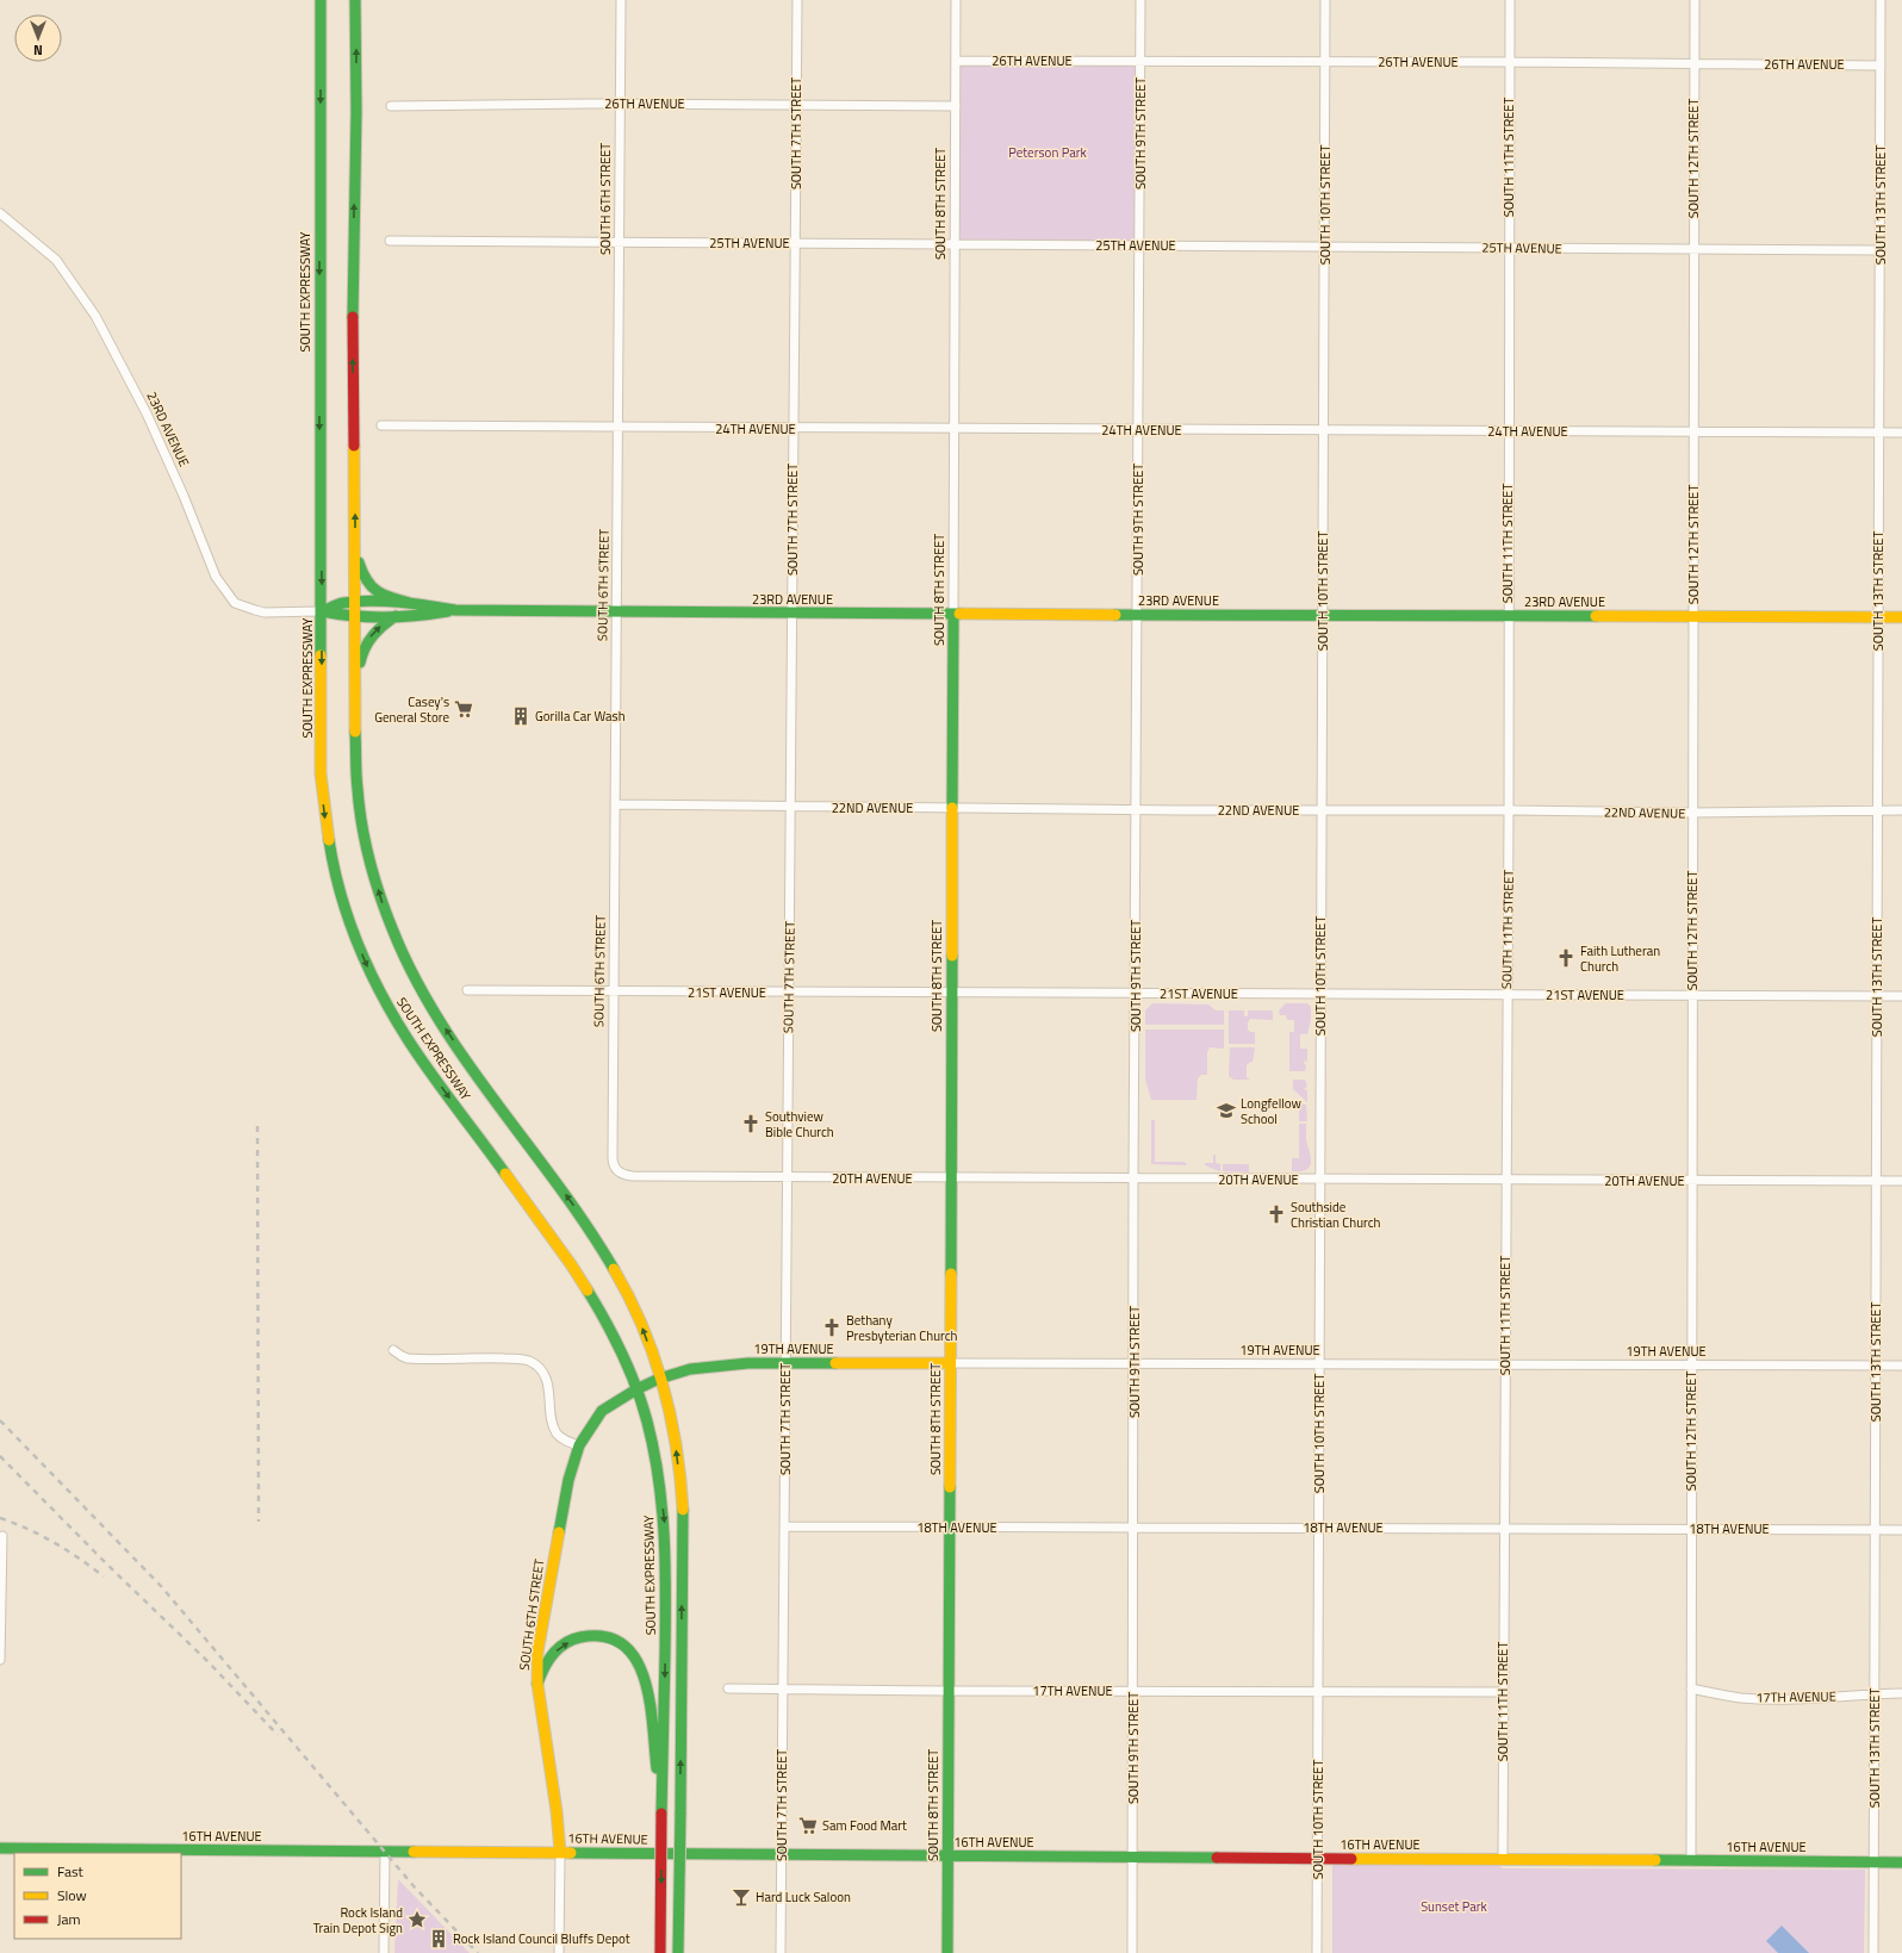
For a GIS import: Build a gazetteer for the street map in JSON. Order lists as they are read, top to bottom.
{
  "streets": {
    "main road": [
      "SOUTH 6TH STREET",
      "SOUTH 8TH STREET",
      "SOUTH EXPRESSWAY",
      "23RD AVENUE",
      "19TH AVENUE",
      "16TH AVENUE"
    ],
    "street": [
      "26TH AVENUE",
      "SOUTH 7TH STREET",
      "SOUTH 9TH STREET",
      "SOUTH 11TH STREET",
      "SOUTH 12TH STREET",
      "SOUTH 10TH STREET",
      "SOUTH 13TH STREET",
      "25TH AVENUE",
      "24TH AVENUE",
      "22ND AVENUE",
      "21ST AVENUE",
      "20TH AVENUE",
      "18TH AVENUE",
      "17TH AVENUE"
    ]
  },
  "crossings": [
    ["26TH AVENUE", "SOUTH 7TH STREET"],
    ["26TH AVENUE", "SOUTH 9TH STREET"],
    ["26TH AVENUE", "SOUTH 11TH STREET"],
    ["26TH AVENUE", "SOUTH 12TH STREET"],
    ["26TH AVENUE", "SOUTH 6TH STREET"],
    ["26TH AVENUE", "SOUTH 8TH STREET"],
    ["26TH AVENUE", "SOUTH 10TH STREET"],
    ["26TH AVENUE", "SOUTH 13TH STREET"],
    ["SOUTH 7TH STREET", "25TH AVENUE"],
    ["SOUTH 7TH STREET", "23RD AVENUE"],
    ["SOUTH 7TH STREET", "24TH AVENUE"],
    ["SOUTH 7TH STREET", "22ND AVENUE"],
    ["SOUTH 7TH STREET", "21ST AVENUE"],
    ["SOUTH 7TH STREET", "20TH AVENUE"],
    ["SOUTH 7TH STREET", "19TH AVENUE"],
    ["SOUTH 7TH STREET", "18TH AVENUE"],
    ["SOUTH 7TH STREET", "17TH AVENUE"],
    ["SOUTH 7TH STREET", "16TH AVENUE"],
    ["SOUTH 9TH STREET", "25TH AVENUE"],
    ["SOUTH 9TH STREET", "23RD AVENUE"],
    ["SOUTH 9TH STREET", "24TH AVENUE"],
    ["SOUTH 9TH STREET", "22ND AVENUE"],
    ["SOUTH 9TH STREET", "21ST AVENUE"],
    ["SOUTH 9TH STREET", "20TH AVENUE"],
    ["SOUTH 9TH STREET", "19TH AVENUE"],
    ["SOUTH 9TH STREET", "18TH AVENUE"],
    ["SOUTH 9TH STREET", "17TH AVENUE"],
    ["SOUTH 9TH STREET", "16TH AVENUE"],
    ["SOUTH 11TH STREET", "25TH AVENUE"],
    ["SOUTH 11TH STREET", "23RD AVENUE"],
    ["SOUTH 11TH STREET", "24TH AVENUE"],
    ["SOUTH 11TH STREET", "22ND AVENUE"],
    ["SOUTH 11TH STREET", "21ST AVENUE"],
    ["SOUTH 11TH STREET", "20TH AVENUE"],
    ["SOUTH 11TH STREET", "19TH AVENUE"],
    ["SOUTH 11TH STREET", "18TH AVENUE"],
    ["SOUTH 11TH STREET", "17TH AVENUE"],
    ["SOUTH 11TH STREET", "16TH AVENUE"],
    ["SOUTH 12TH STREET", "25TH AVENUE"],
    ["SOUTH 12TH STREET", "23RD AVENUE"],
    ["SOUTH 12TH STREET", "24TH AVENUE"],
    ["SOUTH 12TH STREET", "22ND AVENUE"],
    ["SOUTH 12TH STREET", "21ST AVENUE"],
    ["SOUTH 12TH STREET", "20TH AVENUE"],
    ["SOUTH 12TH STREET", "19TH AVENUE"],
    ["SOUTH 12TH STREET", "18TH AVENUE"],
    ["SOUTH 12TH STREET", "17TH AVENUE"],
    ["SOUTH 12TH STREET", "16TH AVENUE"],
    ["SOUTH 6TH STREET", "25TH AVENUE"],
    ["SOUTH 6TH STREET", "SOUTH EXPRESSWAY"],
    ["SOUTH 6TH STREET", "23RD AVENUE"],
    ["SOUTH 6TH STREET", "24TH AVENUE"],
    ["SOUTH 6TH STREET", "22ND AVENUE"],
    ["SOUTH 6TH STREET", "21ST AVENUE"],
    ["SOUTH 6TH STREET", "20TH AVENUE"],
    ["SOUTH 6TH STREET", "19TH AVENUE"],
    ["SOUTH 6TH STREET", "16TH AVENUE"],
    ["SOUTH 8TH STREET", "25TH AVENUE"],
    ["SOUTH 8TH STREET", "23RD AVENUE"],
    ["SOUTH 8TH STREET", "24TH AVENUE"],
    ["SOUTH 8TH STREET", "22ND AVENUE"],
    ["SOUTH 8TH STREET", "21ST AVENUE"],
    ["SOUTH 8TH STREET", "20TH AVENUE"],
    ["SOUTH 8TH STREET", "19TH AVENUE"],
    ["SOUTH 8TH STREET", "18TH AVENUE"],
    ["SOUTH 8TH STREET", "17TH AVENUE"],
    ["SOUTH 8TH STREET", "16TH AVENUE"],
    ["SOUTH 10TH STREET", "25TH AVENUE"],
    ["SOUTH 10TH STREET", "23RD AVENUE"],
    ["SOUTH 10TH STREET", "24TH AVENUE"],
    ["SOUTH 10TH STREET", "22ND AVENUE"],
    ["SOUTH 10TH STREET", "21ST AVENUE"],
    ["SOUTH 10TH STREET", "20TH AVENUE"],
    ["SOUTH 10TH STREET", "19TH AVENUE"],
    ["SOUTH 10TH STREET", "18TH AVENUE"],
    ["SOUTH 10TH STREET", "17TH AVENUE"],
    ["SOUTH 10TH STREET", "16TH AVENUE"],
    ["SOUTH 13TH STREET", "25TH AVENUE"],
    ["SOUTH 13TH STREET", "23RD AVENUE"],
    ["SOUTH 13TH STREET", "24TH AVENUE"],
    ["SOUTH 13TH STREET", "22ND AVENUE"],
    ["SOUTH 13TH STREET", "21ST AVENUE"],
    ["SOUTH 13TH STREET", "20TH AVENUE"],
    ["SOUTH 13TH STREET", "19TH AVENUE"],
    ["SOUTH 13TH STREET", "18TH AVENUE"],
    ["SOUTH 13TH STREET", "17TH AVENUE"],
    ["SOUTH 13TH STREET", "16TH AVENUE"],
    ["SOUTH EXPRESSWAY", "23RD AVENUE"],
    ["SOUTH EXPRESSWAY", "19TH AVENUE"]
  ],
  "parks": ["Peterson Park", "Sunset Park"],
  "places": {
    "supermarket": ["Casey's General Store", "Sam Food Mart"],
    "building": ["Gorilla Car Wash", "Rock Island Council Bluffs Depot"],
    "church": [
      "Faith Lutheran Church",
      "Southview Bible Church",
      "Southside Christian Church",
      "Bethany Presbyterian Church"
    ],
    "school or university": ["Longfellow School"],
    "bar": ["Hard Luck Saloon"],
    "place": ["Rock Island Train Depot Sign"]
  },
  "legend": ["Fast", "Slow", "Jam"],
  "north": "bottom"
}
